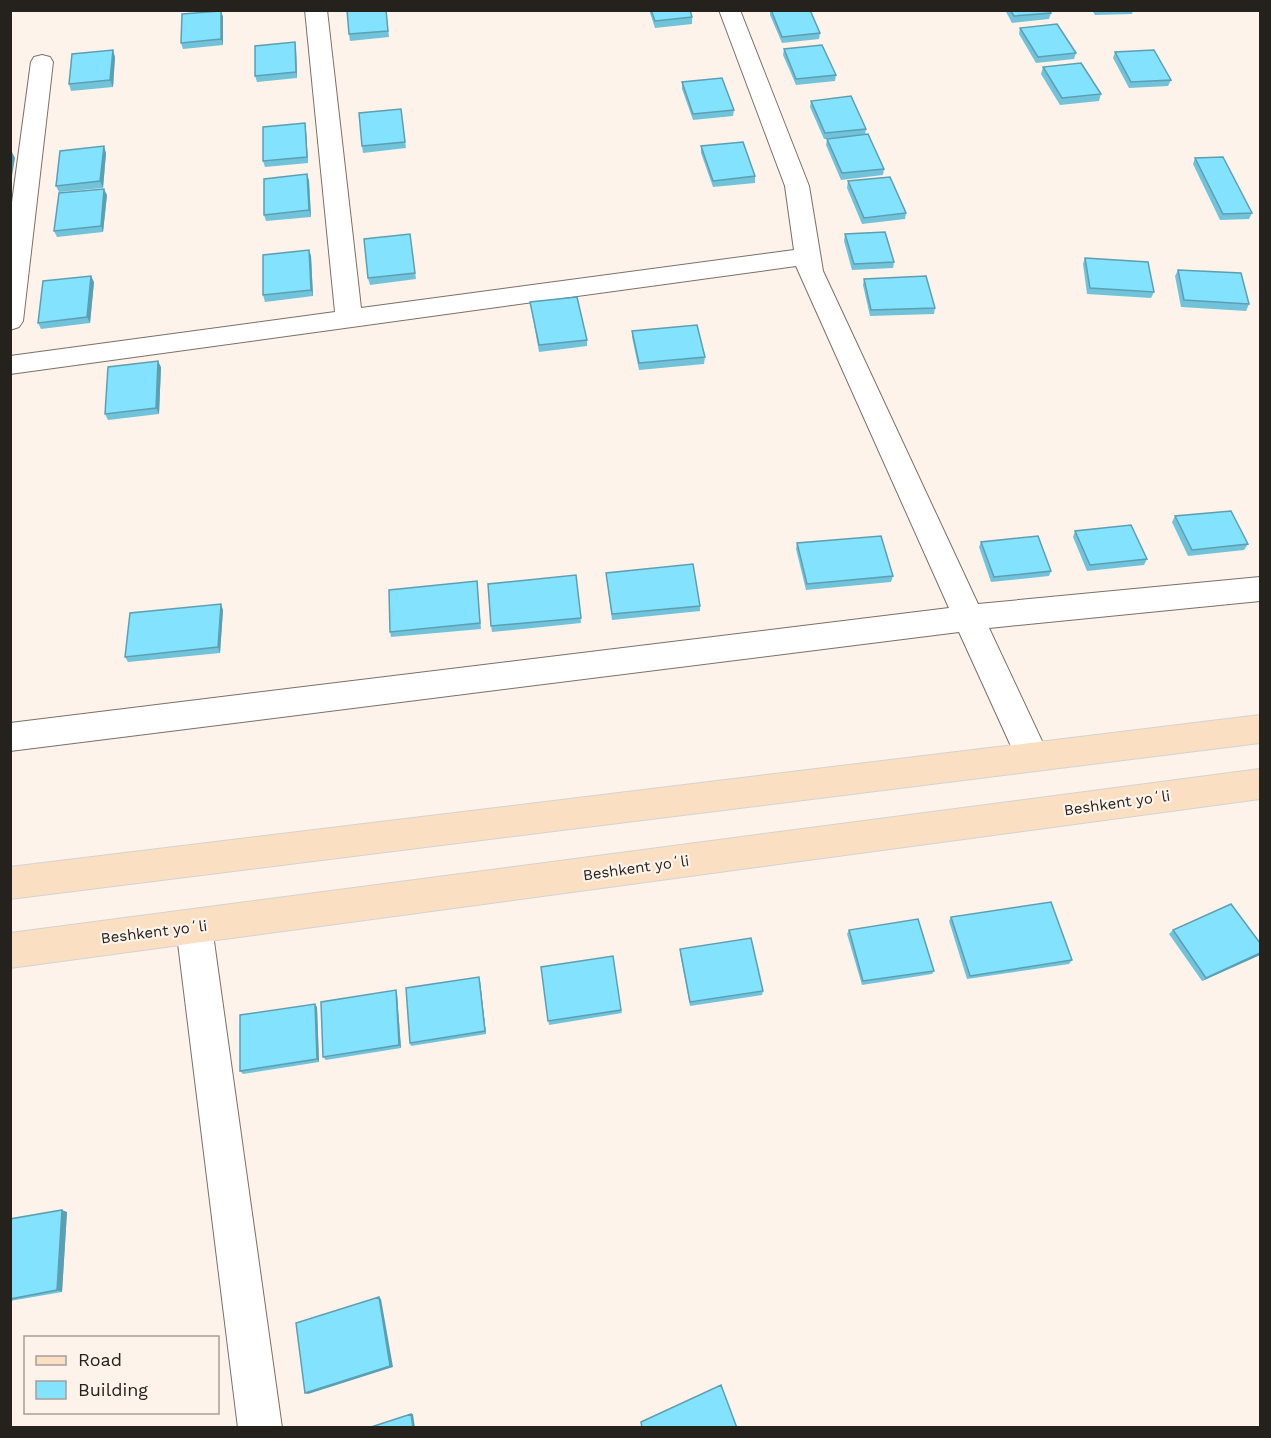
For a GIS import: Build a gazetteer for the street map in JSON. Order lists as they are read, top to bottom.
{
  "streets": {
    "main road": ["Beshkent yoʻli"]
  },
  "legend": ["Road", "Building"]
}
